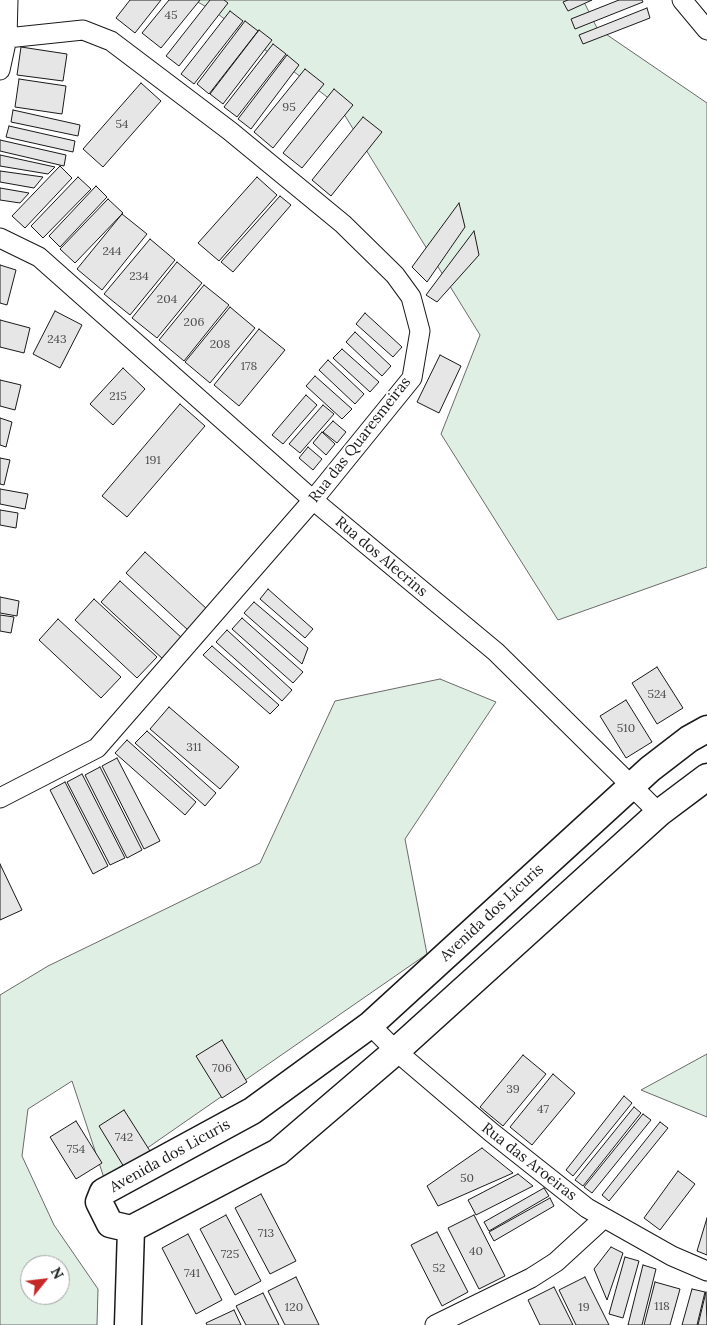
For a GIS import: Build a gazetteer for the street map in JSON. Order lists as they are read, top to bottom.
{
  "streets": {
    "street": [
      "Rua das Quaresmeiras",
      "Rua dos Alecrins",
      "Avenida dos Licuris",
      "Rua das Aroeiras"
    ]
  },
  "crossings": [
    ["Rua das Quaresmeiras", "Rua dos Alecrins"],
    ["Rua dos Alecrins", "Avenida dos Licuris"],
    ["Avenida dos Licuris", "Rua das Aroeiras"]
  ],
  "house_numbers": [
    "45",
    "95",
    "54",
    "244",
    "234",
    "204",
    "206",
    "243",
    "208",
    "178",
    "215",
    "191",
    "524",
    "510",
    "311",
    "706",
    "39",
    "47",
    "742",
    "754",
    "50",
    "713",
    "40",
    "725",
    "52",
    "741",
    "118",
    "120",
    "19"
  ],
  "north": "top right"
}
